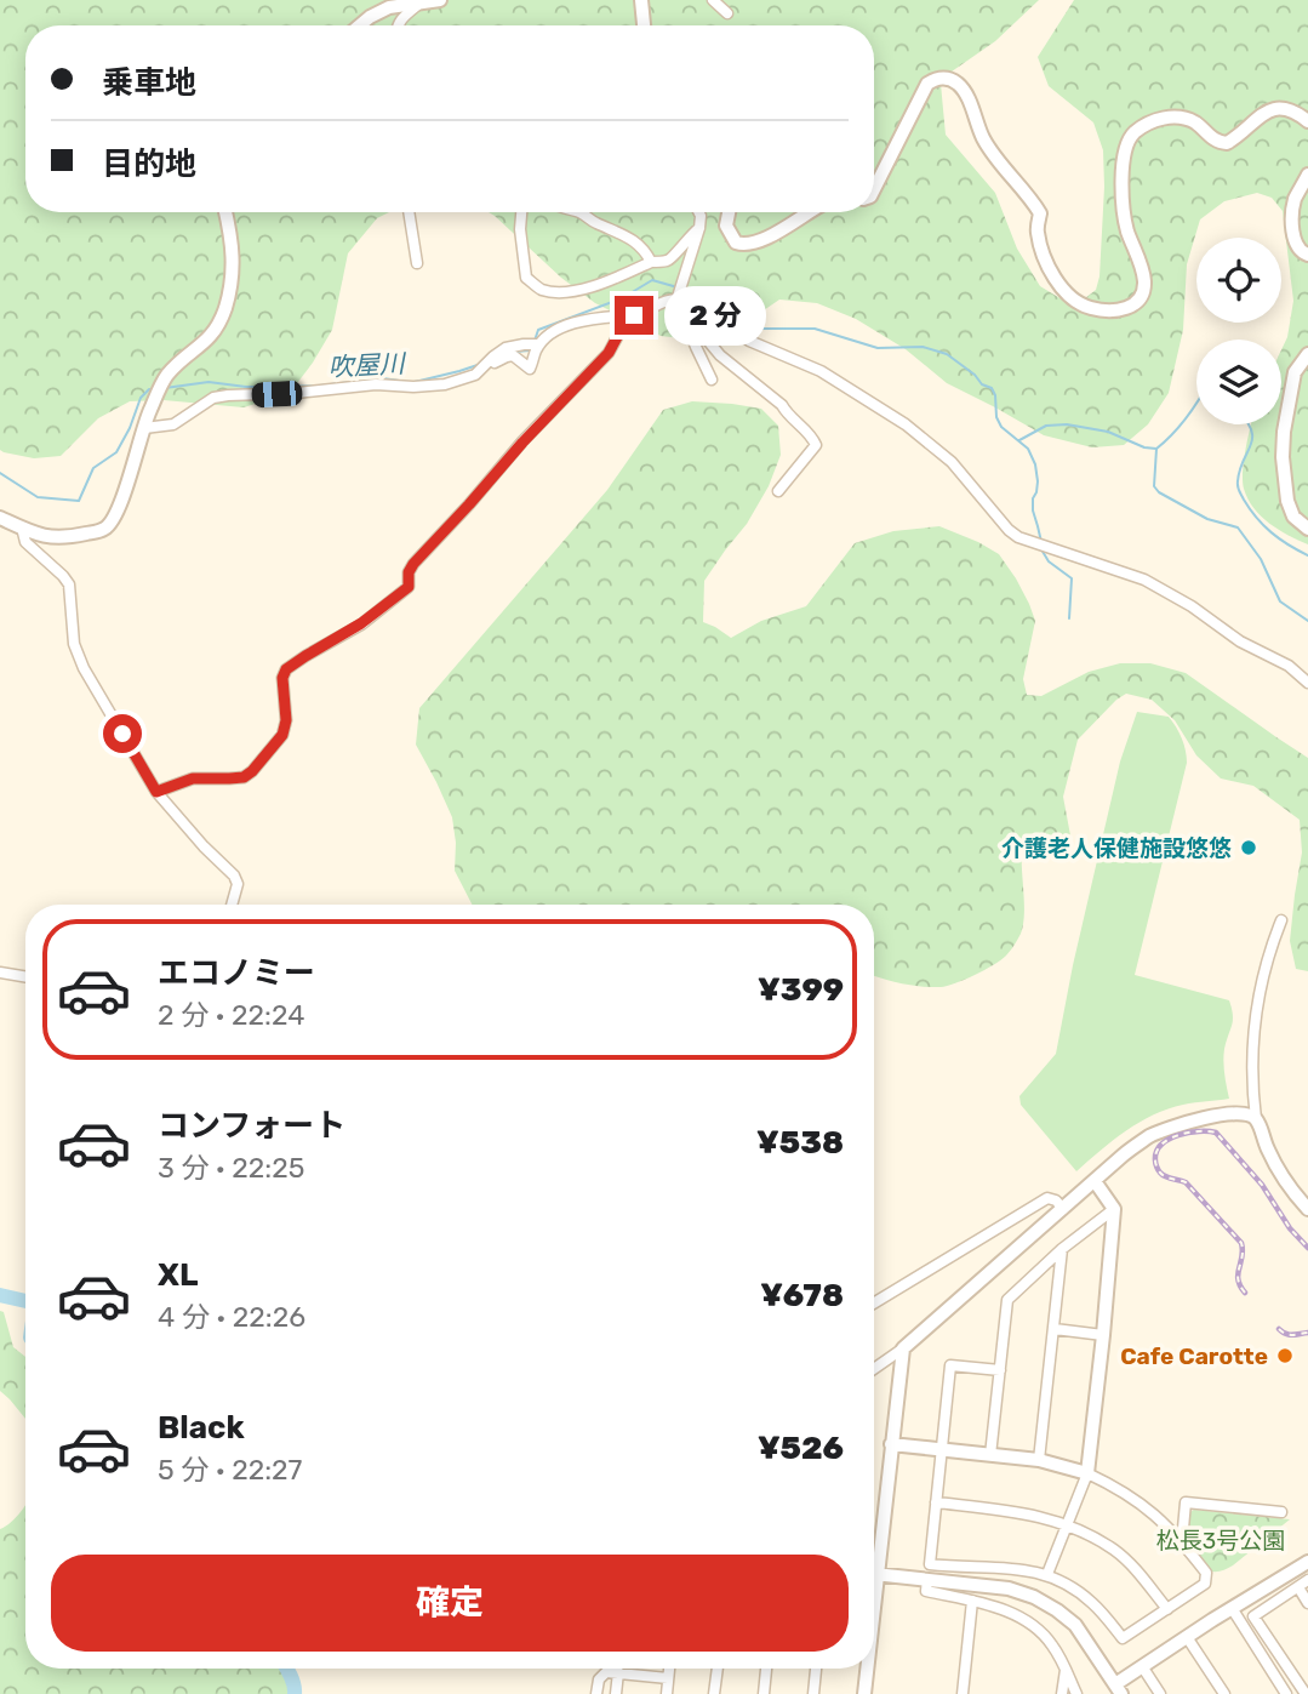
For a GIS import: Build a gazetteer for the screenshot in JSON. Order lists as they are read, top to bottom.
{
  "water": ["吹屋川"],
  "parks": ["松長3号公園"],
  "places": ["介護老人保健施設悠悠", "Cafe Carotte"],
  "page": {
    "banner": ["乗車地", "目的地"],
    "bubble": "2 分",
    "list": [
      {
        "name": "エコノミー",
        "note": "2 分 · 22:24",
        "value": "¥399"
      },
      {
        "name": "コンフォート",
        "note": "3 分 · 22:25",
        "value": "¥538"
      },
      {
        "name": "XL",
        "note": "4 分 · 22:26",
        "value": "¥678"
      },
      {
        "name": "Black",
        "note": "5 分 · 22:27",
        "value": "¥526"
      }
    ],
    "buttons": "確定"
  }
}
